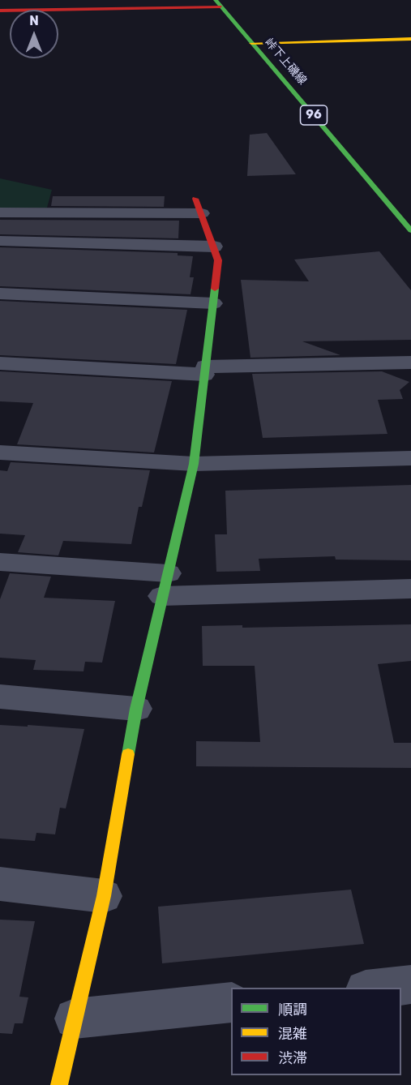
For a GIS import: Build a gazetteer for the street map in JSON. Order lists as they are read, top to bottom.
{
  "streets": {
    "street": ["峠下上磯線", "96"]
  },
  "legend": ["順調", "混雑", "渋滞"],
  "north": "top"
}
